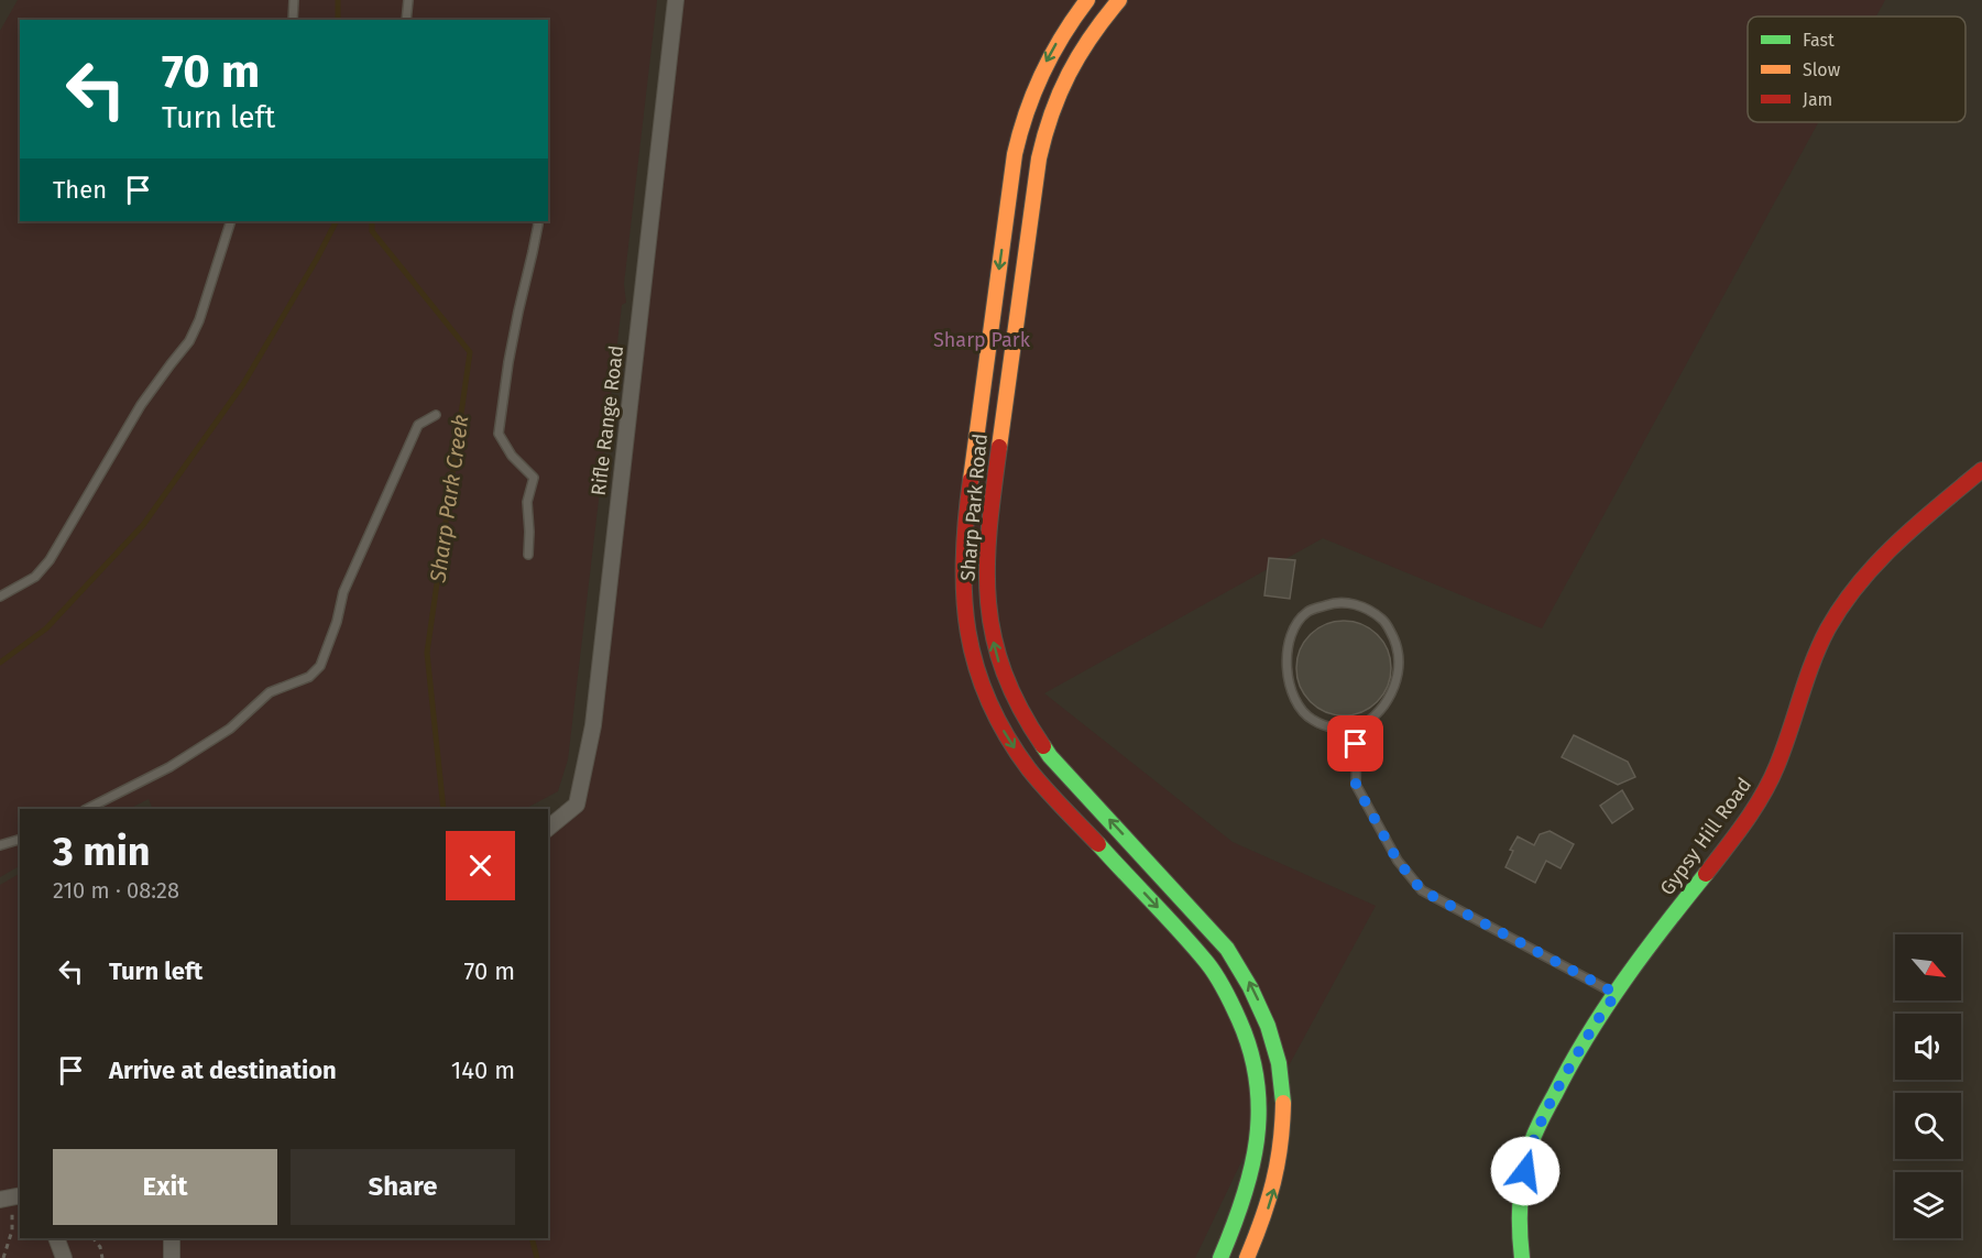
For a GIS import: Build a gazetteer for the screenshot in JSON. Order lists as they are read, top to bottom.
{
  "streets": {
    "main road": ["Sharp Park Road", "Gypsy Hill Road"],
    "street": ["Rifle Range Road"]
  },
  "water": ["Sharp Park Creek"],
  "parks": ["Sharp Park"],
  "legend": ["Fast", "Slow", "Jam"],
  "north": "bottom right",
  "page": {
    "turn": ["70 m", "Turn left"],
    "then": "Then",
    "heading": ["3 min", "210 m · 08:28"],
    "list": [
      {
        "name": "Turn left",
        "value": "70 m"
      },
      {
        "name": "Arrive at destination",
        "value": "140 m"
      }
    ],
    "buttons": ["Exit", "Share"]
  }
}
